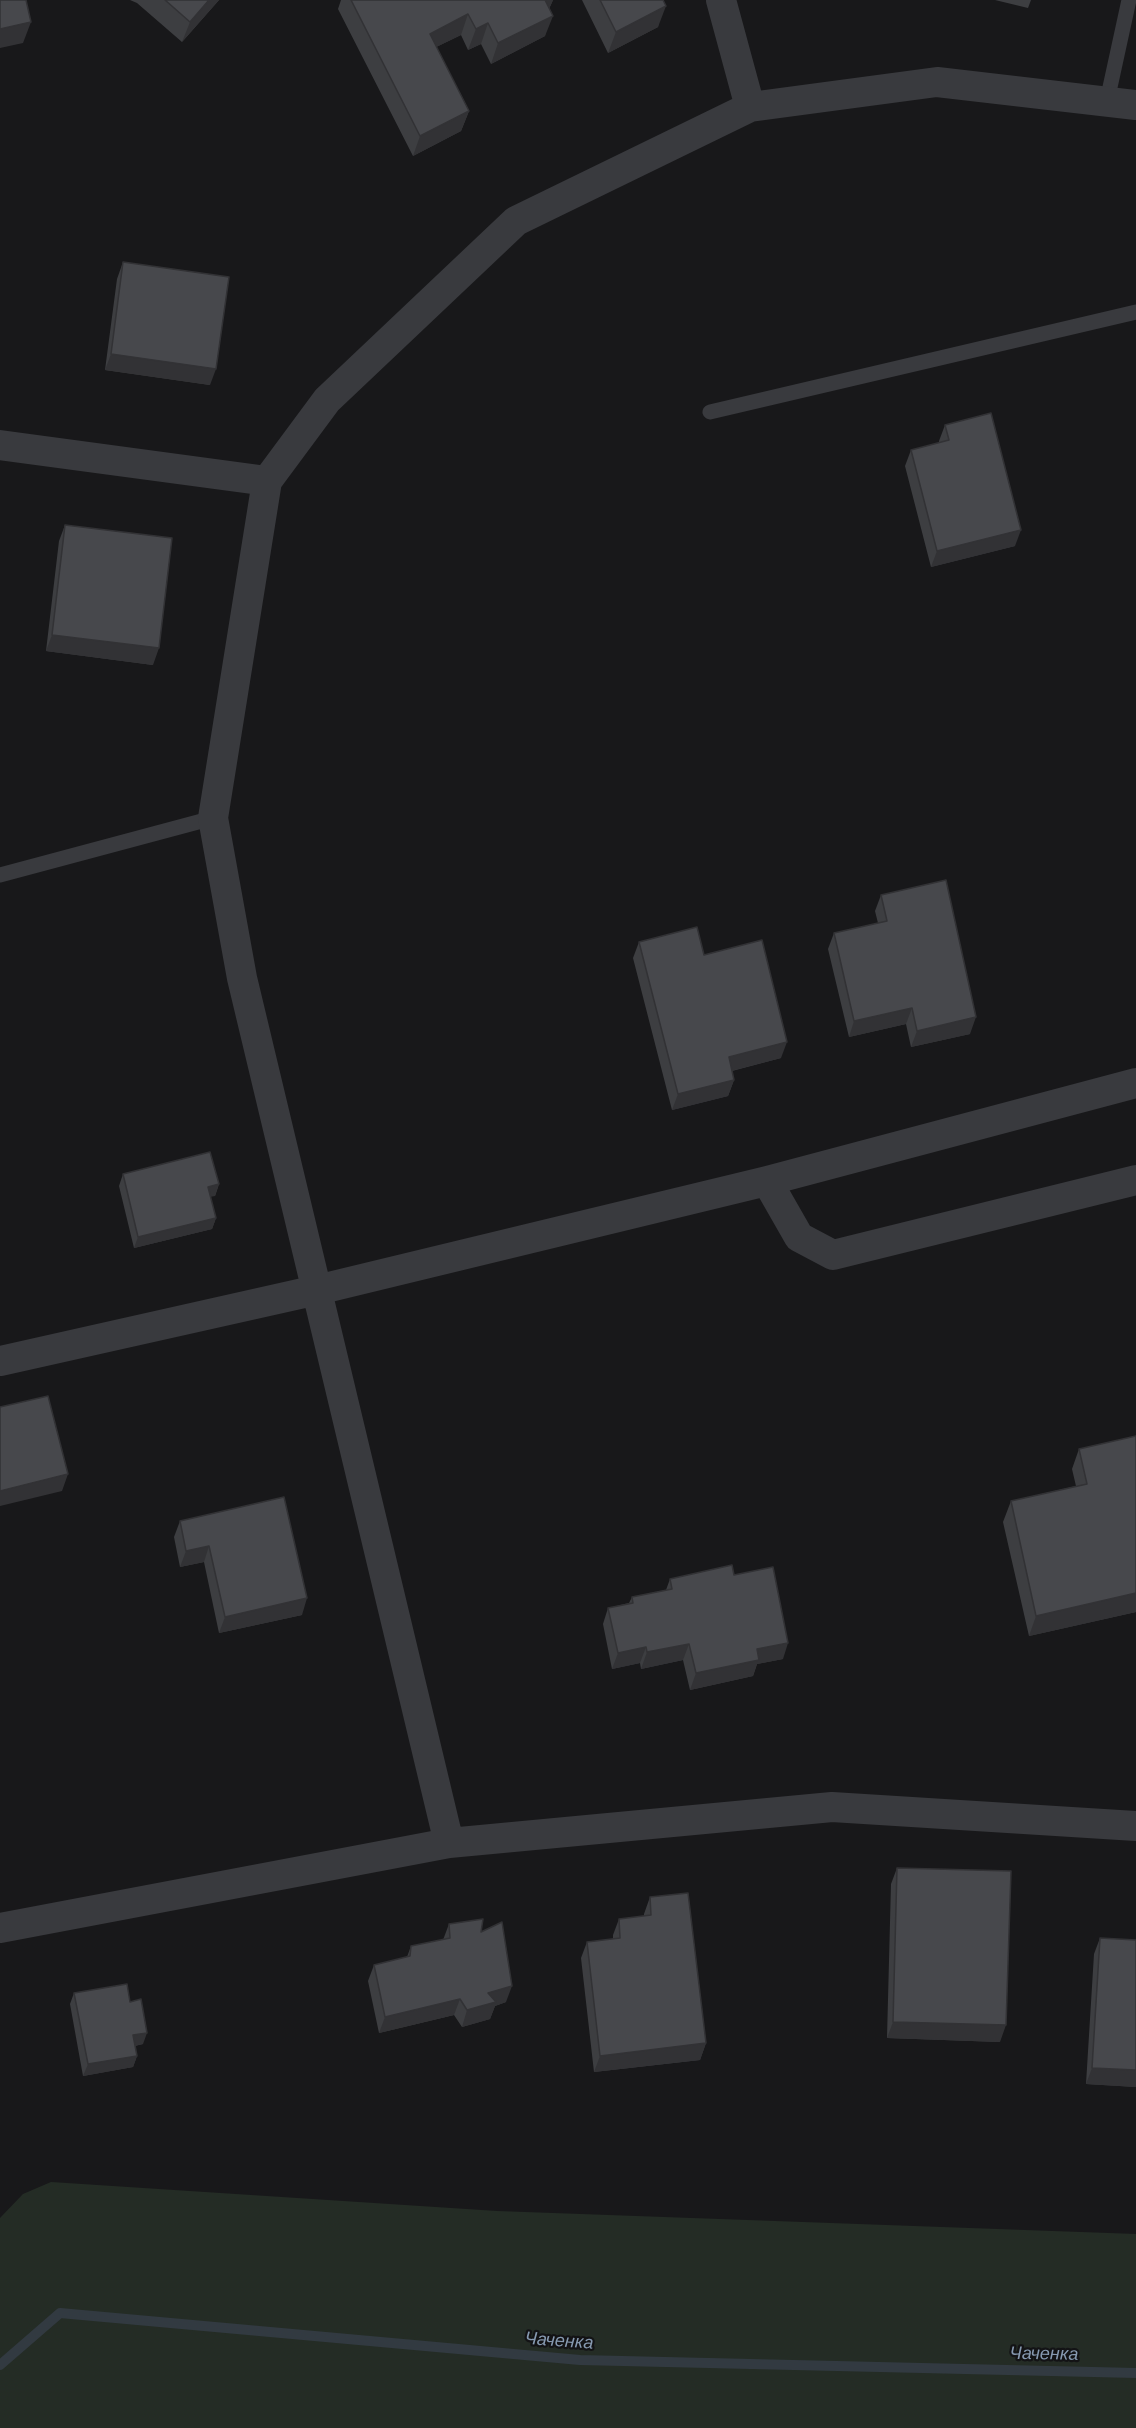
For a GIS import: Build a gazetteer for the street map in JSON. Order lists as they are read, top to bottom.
{
  "water": ["Чаченка"]
}
